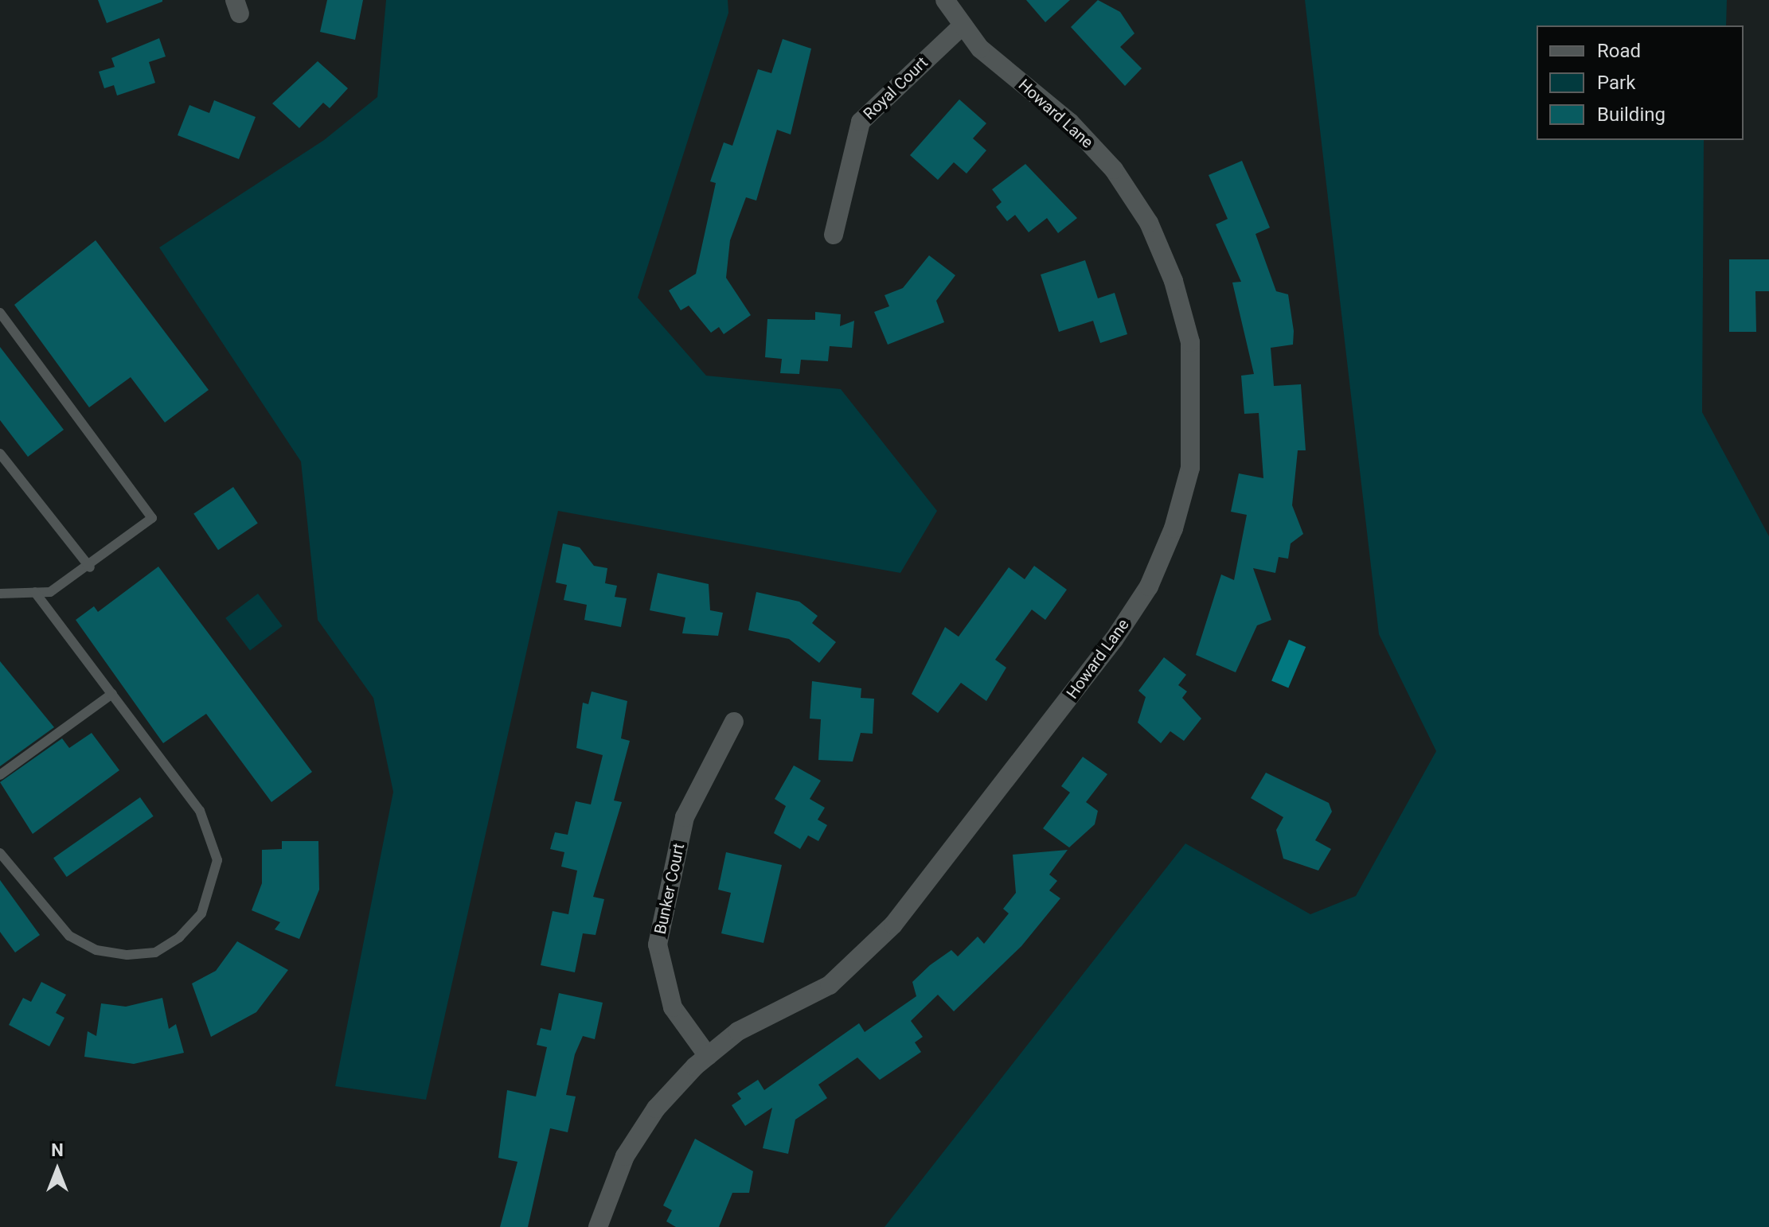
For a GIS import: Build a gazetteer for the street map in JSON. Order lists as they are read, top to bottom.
{
  "streets": {
    "street": ["Royal Court", "Howard Lane", "Bunker Court"]
  },
  "crossings": [
    ["Royal Court", "Howard Lane"],
    ["Howard Lane", "Bunker Court"]
  ],
  "legend": ["Road", "Park", "Building"],
  "north": "top"
}
